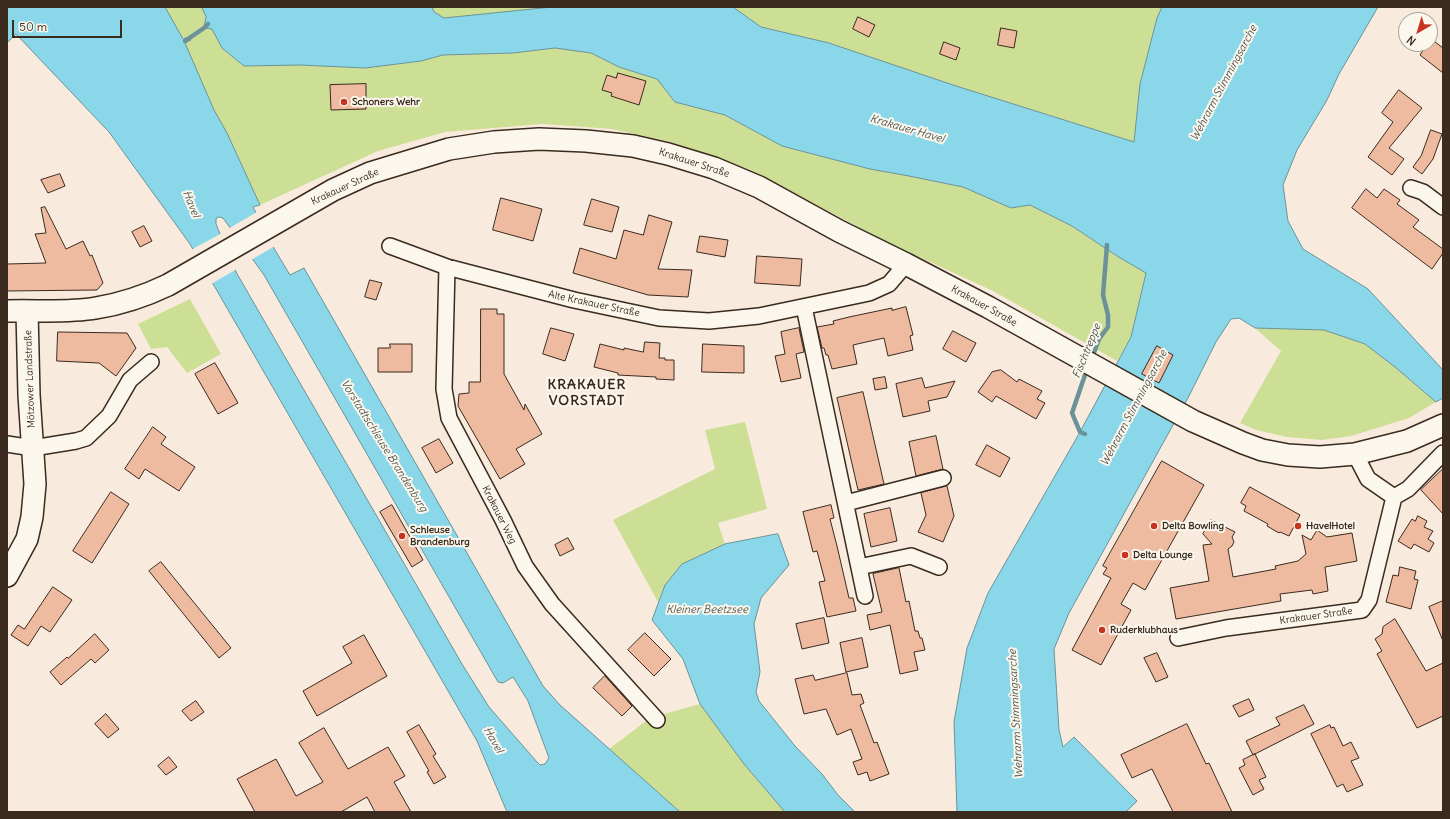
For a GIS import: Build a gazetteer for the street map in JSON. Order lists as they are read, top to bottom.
{
  "streets": {
    "main road": ["Krakauer Straße", "Mötzower Landstraße"],
    "street": ["Alte Krakauer Straße", "Krakauer Weg"]
  },
  "crossings": [
    ["Krakauer Straße", "Alte Krakauer Straße"],
    ["Krakauer Straße", "Mötzower Landstraße"],
    ["Alte Krakauer Straße", "Krakauer Weg"]
  ],
  "districts": ["KRAKAUER VORSTADT"],
  "water": [
    "Wehrarm Stimmingsarche",
    "Krakauer Havel",
    "Havel",
    "Fischtreppe",
    "Vorstadtschleuse Brandenburg",
    "Kleiner Beetzsee"
  ],
  "places": [
    "Schoners Wehr",
    "Delta Bowling",
    "HavelHotel",
    "Schleuse Brandenburg",
    "Delta Lounge",
    "Ruderklubhaus"
  ],
  "scale_bar": "50 m",
  "north": "bottom left"
}
